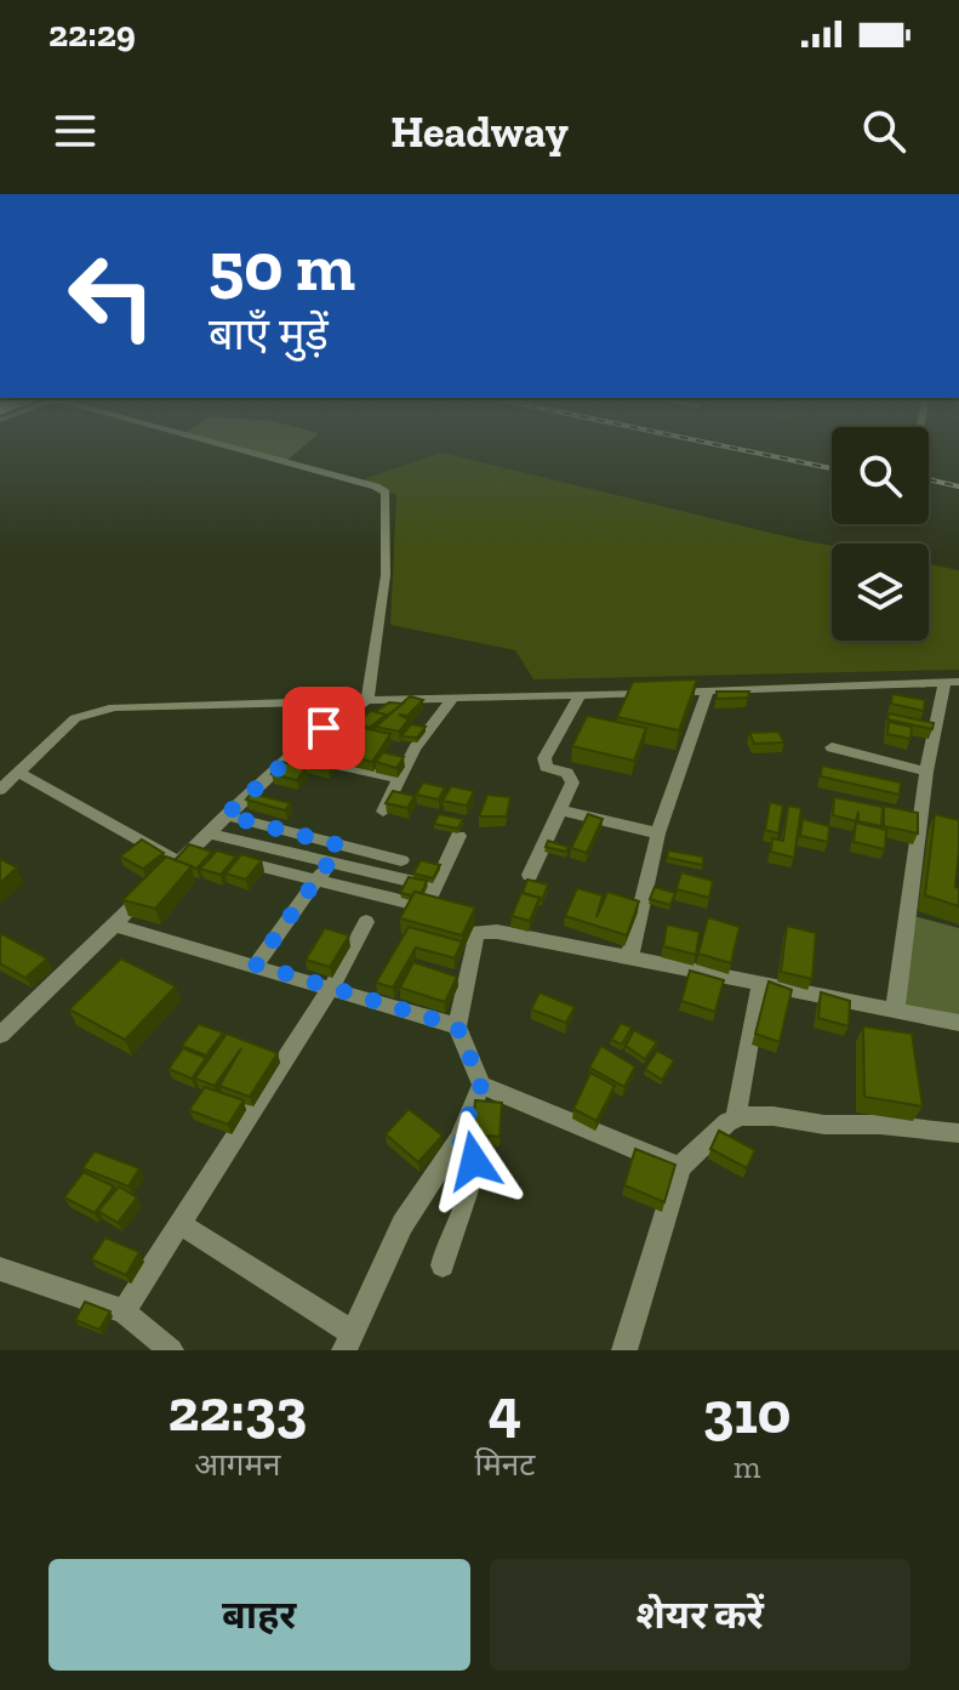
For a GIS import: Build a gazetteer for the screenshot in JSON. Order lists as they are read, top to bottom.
{
  "page": {
    "status": "22:29",
    "header": "Headway",
    "turn": ["50 m", "बाएँ मुड़ें"],
    "eta": [
      "22:33",
      "आगमन",
      "4",
      "मिनट",
      "310",
      "m"
    ],
    "buttons": ["बाहर", "शेयर करें"]
  }
}
